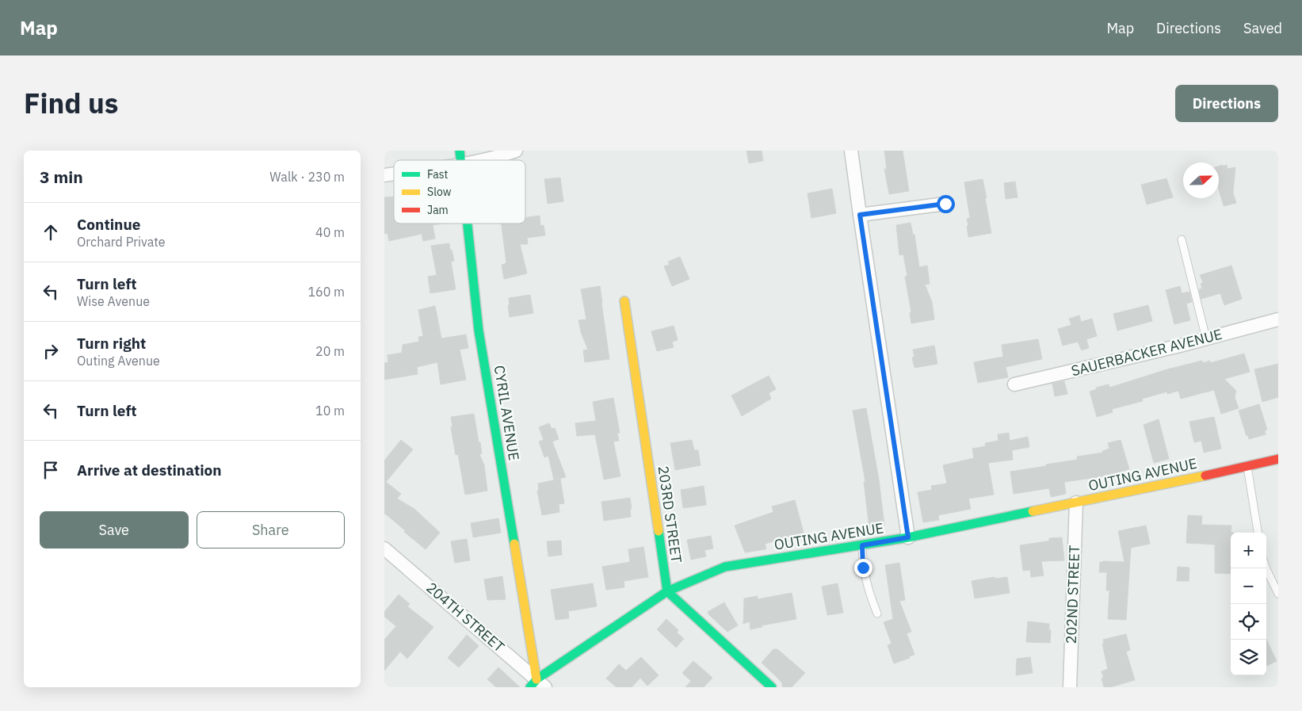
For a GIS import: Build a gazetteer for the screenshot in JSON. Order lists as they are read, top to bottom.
{
  "streets": {
    "street": [
      "SAUERBACKER AVENUE",
      "CYRIL AVENUE",
      "OUTING AVENUE",
      "203RD STREET",
      "202ND STREET",
      "204TH STREET"
    ]
  },
  "crossings": [
    ["CYRIL AVENUE", "OUTING AVENUE"],
    ["CYRIL AVENUE", "204TH STREET"],
    ["OUTING AVENUE", "203RD STREET"],
    ["OUTING AVENUE", "202ND STREET"],
    ["OUTING AVENUE", "204TH STREET"]
  ],
  "legend": ["Fast", "Slow", "Jam"],
  "north": "right",
  "page": {
    "header": "Map",
    "nav": ["Map", "Directions", "Saved"],
    "title": "Find us",
    "buttons": [
      "Directions",
      ["Save", "Share"]
    ],
    "heading": ["3 min", "Walk · 230 m"],
    "list": [
      ["Continue", "Orchard Private", "40 m"],
      ["Turn left", "Wise Avenue", "160 m"],
      ["Turn right", "Outing Avenue", "20 m"],
      ["Turn left", "10 m"],
      "Arrive at destination"
    ],
    "map_buttons": ["+", "−"]
  }
}
